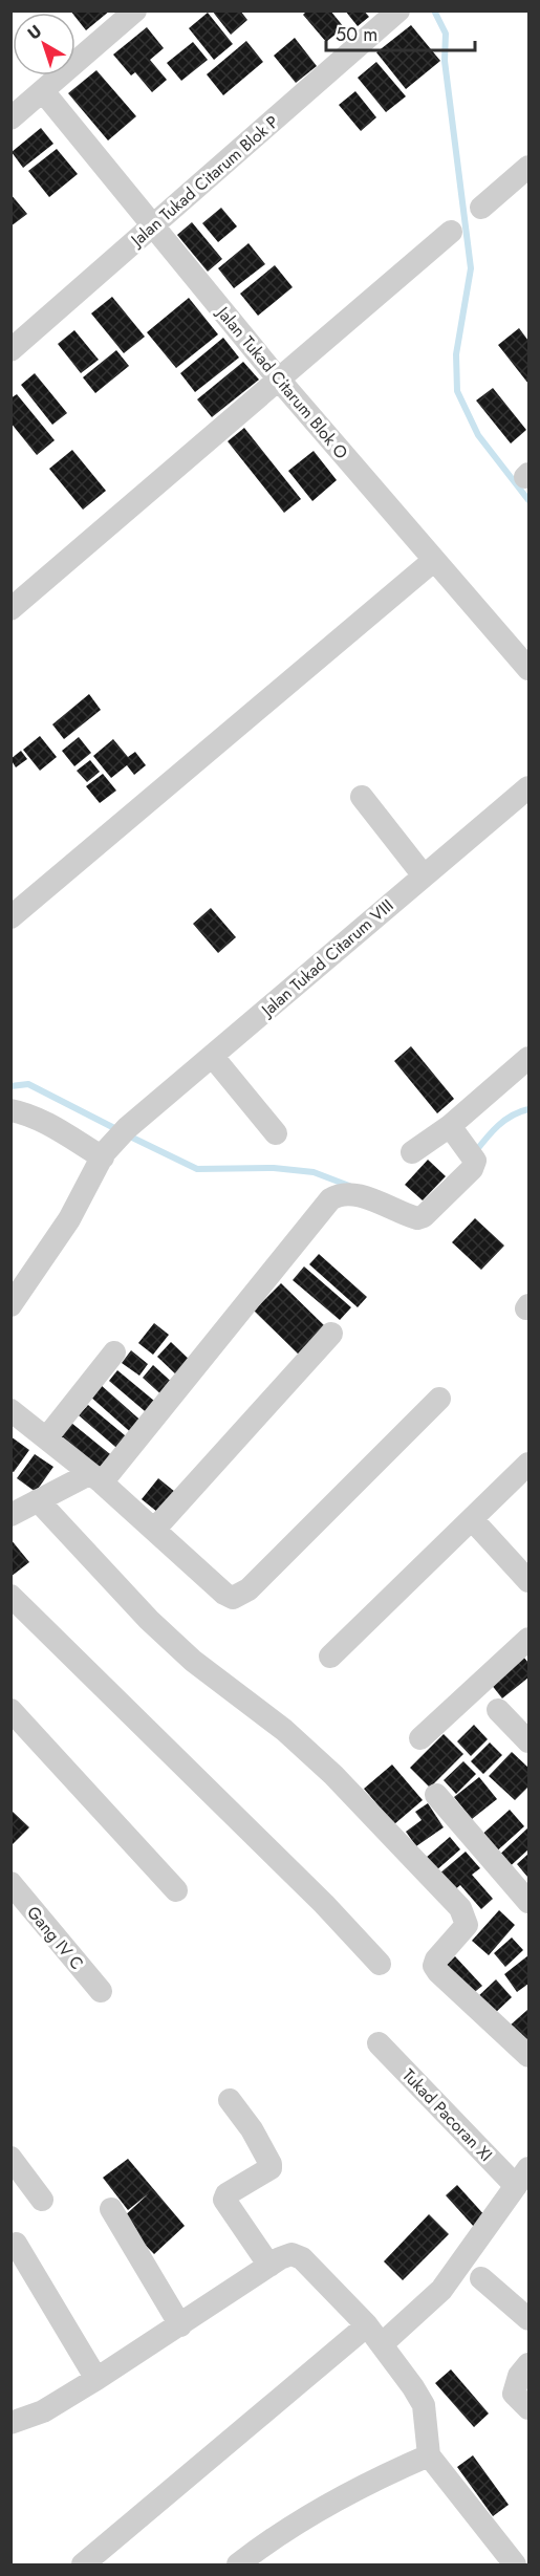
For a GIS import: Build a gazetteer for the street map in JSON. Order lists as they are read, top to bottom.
{
  "streets": {
    "street": [
      "Jalan Tukad Citarum Blok P",
      "Jalan Tukad Citarum Blok O",
      "Jalan Tukad Citarum VIII",
      "Gang IV C",
      "Tukad Pacoran XI"
    ]
  },
  "crossings": [
    ["Jalan Tukad Citarum Blok P", "Jalan Tukad Citarum Blok O"]
  ],
  "scale_bar": "50 m",
  "north": "top left"
}
